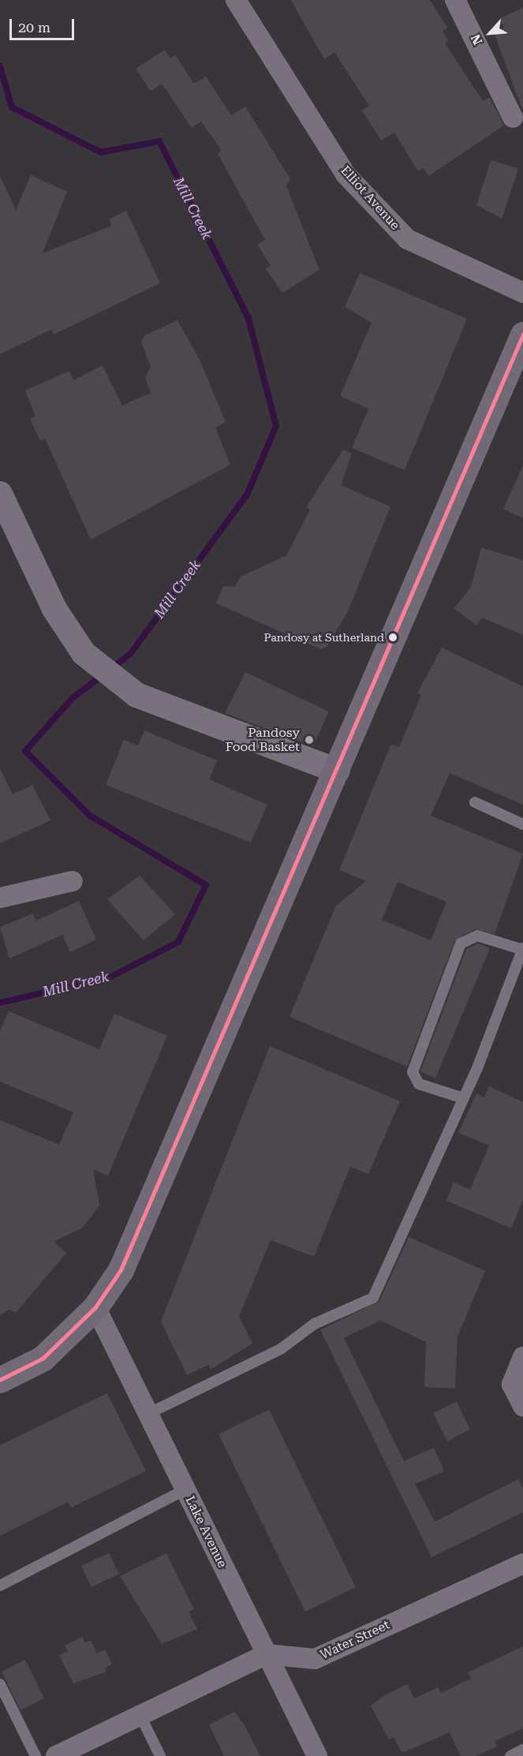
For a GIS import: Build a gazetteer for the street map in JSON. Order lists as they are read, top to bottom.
{
  "streets": {
    "street": ["Elliot Avenue", "Lake Avenue", "Water Street"]
  },
  "crossings": [
    ["Lake Avenue", "Water Street"]
  ],
  "water": ["Mill Creek"],
  "places": ["Pandosy at Sutherland", "Pandosy Food Basket"],
  "scale_bar": "20 m",
  "north": "bottom left"
}
